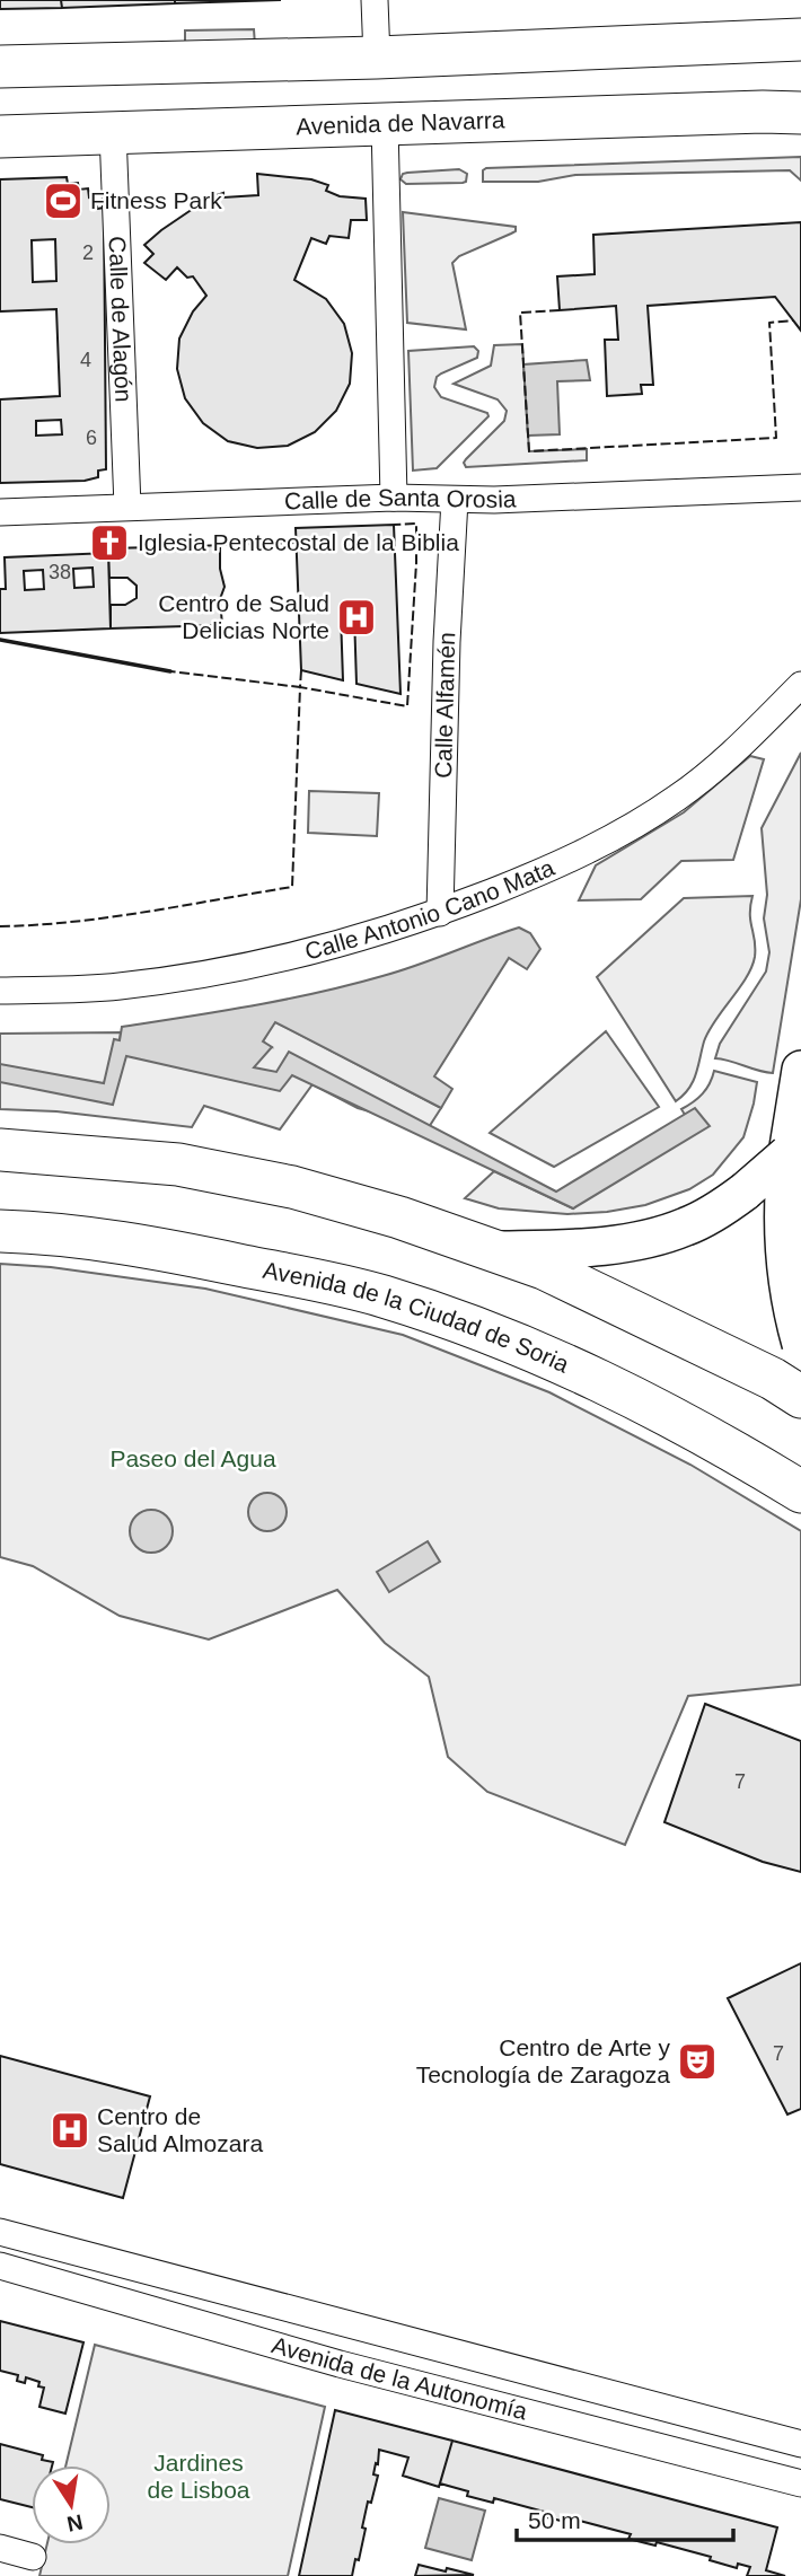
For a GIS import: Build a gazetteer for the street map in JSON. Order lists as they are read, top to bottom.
{
  "streets": {
    "main road": ["Avenida de Navarra", "Avenida de la Ciudad de Soria"],
    "street": [
      "Calle de Alagón",
      "Calle de Santa Orosia",
      "Calle Alfamén",
      "Calle Antonio Cano Mata",
      "Avenida de la Autonomía"
    ]
  },
  "crossings": [
    ["Avenida de Navarra", "Calle de Alagón"],
    ["Calle de Alagón", "Calle de Santa Orosia"],
    ["Calle de Santa Orosia", "Calle Alfamén"],
    ["Calle Alfamén", "Calle Antonio Cano Mata"]
  ],
  "parks": ["Paseo del Agua", "Jardines de Lisboa"],
  "places": {
    "sports": ["Fitness Park"],
    "church": ["Iglesia Pentecostal de la Biblia"],
    "hospital": ["Centro de Salud Delicias Norte", "Centro de Salud Almozara"],
    "theatre": ["Centro de Arte y Tecnología de Zaragoza"]
  },
  "house_numbers": [
    "2",
    "4",
    "6",
    "38",
    "7",
    "7"
  ],
  "scale_bar": "50 m",
  "north": "bottom"
}
